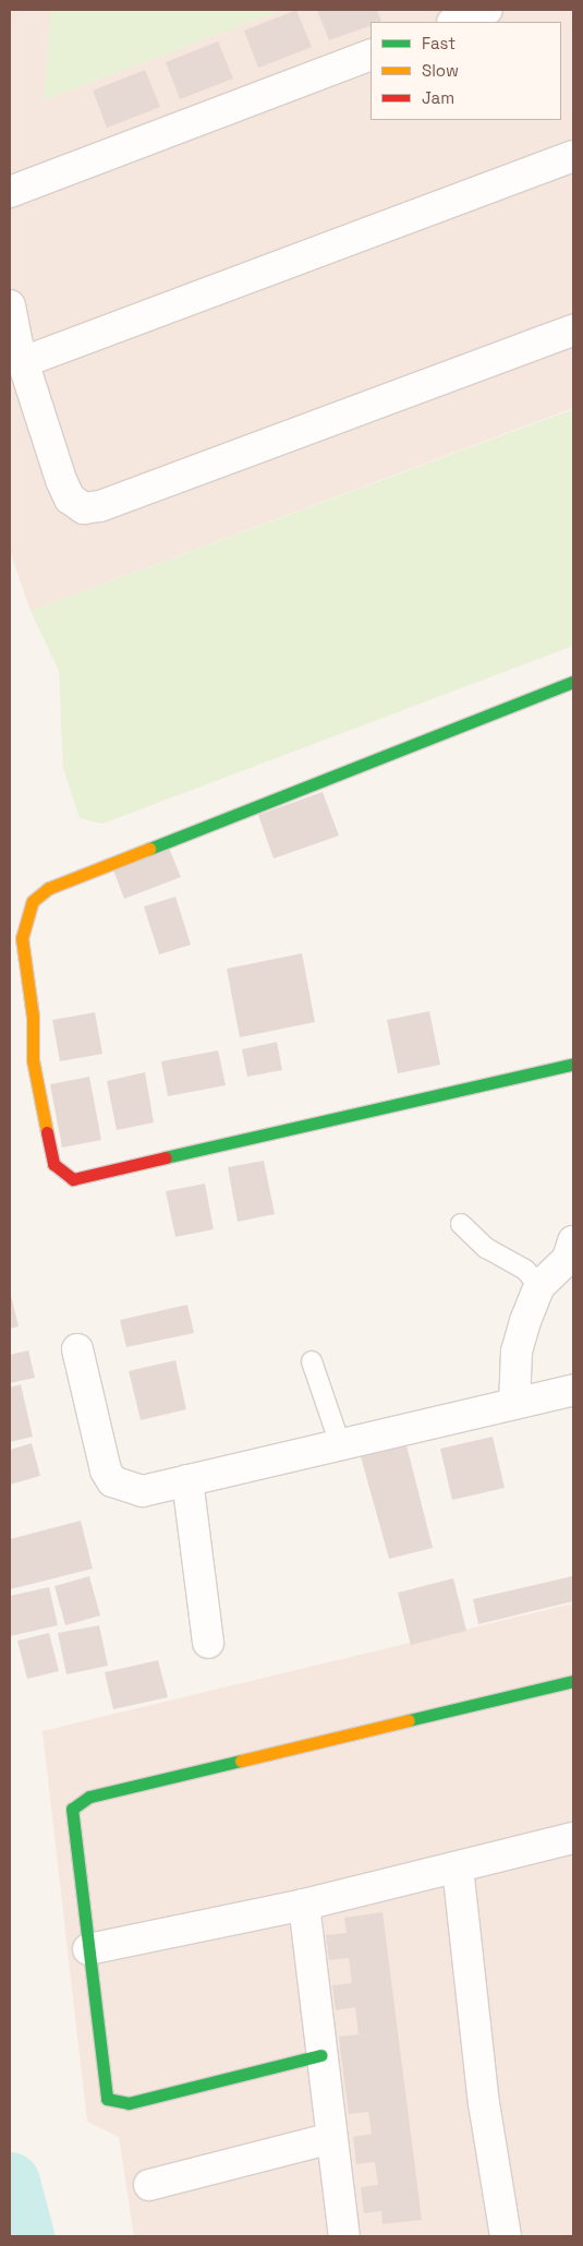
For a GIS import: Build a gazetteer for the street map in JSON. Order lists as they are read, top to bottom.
{
  "legend": ["Fast", "Slow", "Jam"]
}
